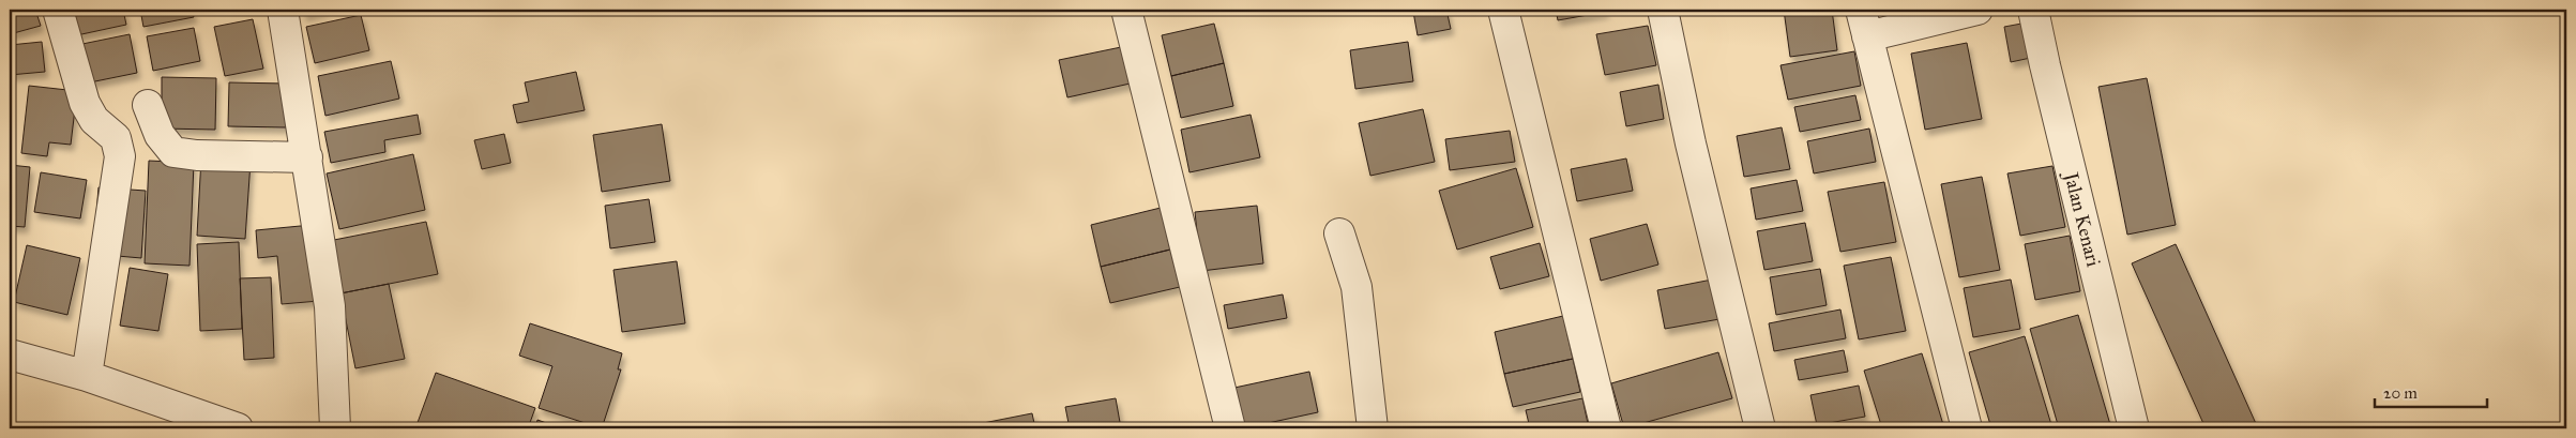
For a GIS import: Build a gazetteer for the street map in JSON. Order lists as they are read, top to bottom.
{
  "streets": {
    "street": ["Jalan Kenari"]
  },
  "scale_bar": "20 m"
}
